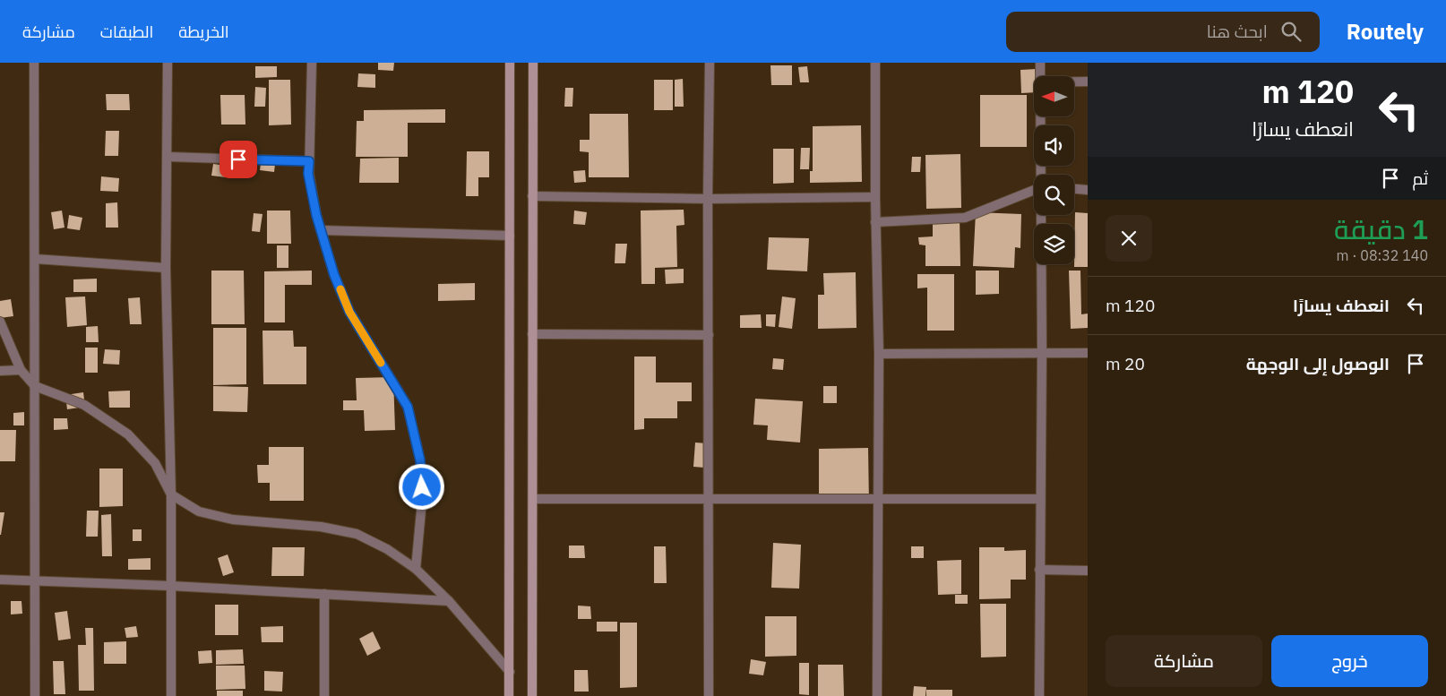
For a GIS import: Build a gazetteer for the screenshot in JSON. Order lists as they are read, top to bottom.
{
  "north": "left",
  "page": {
    "header": "Routely",
    "search": "ابحث هنا",
    "nav": ["الخريطة", "الطبقات", "مشاركة"],
    "turn": ["120 m", "انعطف يسارًا"],
    "then": "ثم",
    "heading": ["1 دقيقة", "140 m · 08:32"],
    "list": [
      {
        "name": "انعطف يسارًا",
        "value": "120 m"
      },
      {
        "name": "الوصول إلى الوجهة",
        "value": "20 m"
      }
    ],
    "buttons": ["خروج", "مشاركة"]
  }
}
